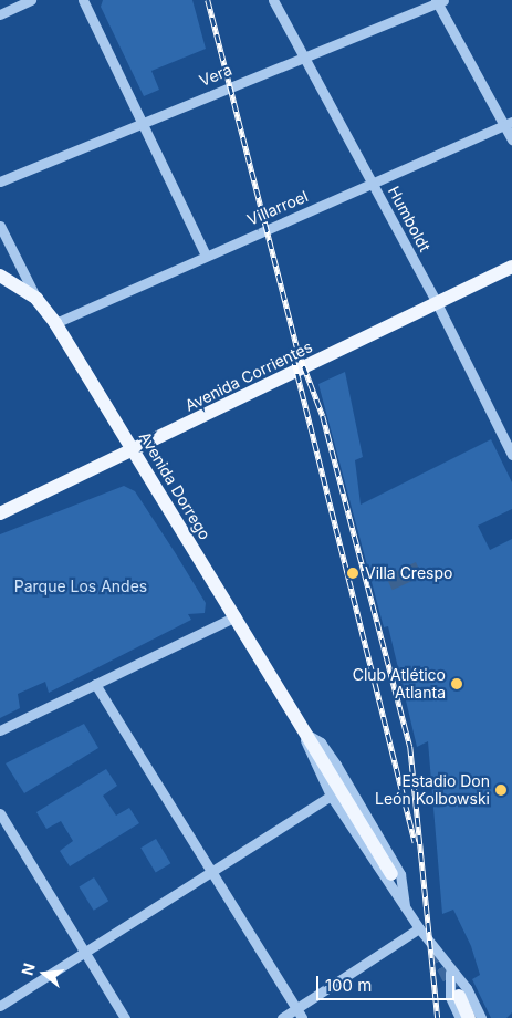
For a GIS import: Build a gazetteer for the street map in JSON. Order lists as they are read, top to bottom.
{
  "streets": {
    "main road": ["Avenida Corrientes", "Avenida Dorrego"],
    "street": ["Vera", "Villarroel", "Humboldt"]
  },
  "crossings": [
    ["Vera", "Humboldt"],
    ["Villarroel", "Humboldt"],
    ["Villarroel", "Avenida Dorrego"],
    ["Humboldt", "Avenida Corrientes"],
    ["Avenida Corrientes", "Avenida Dorrego"]
  ],
  "parks": ["Parque Los Andes"],
  "places": ["Villa Crespo", "Club Atlético Atlanta", "Estadio Don León Kolbowski"],
  "scale_bar": "100 m",
  "north": "left"
}
